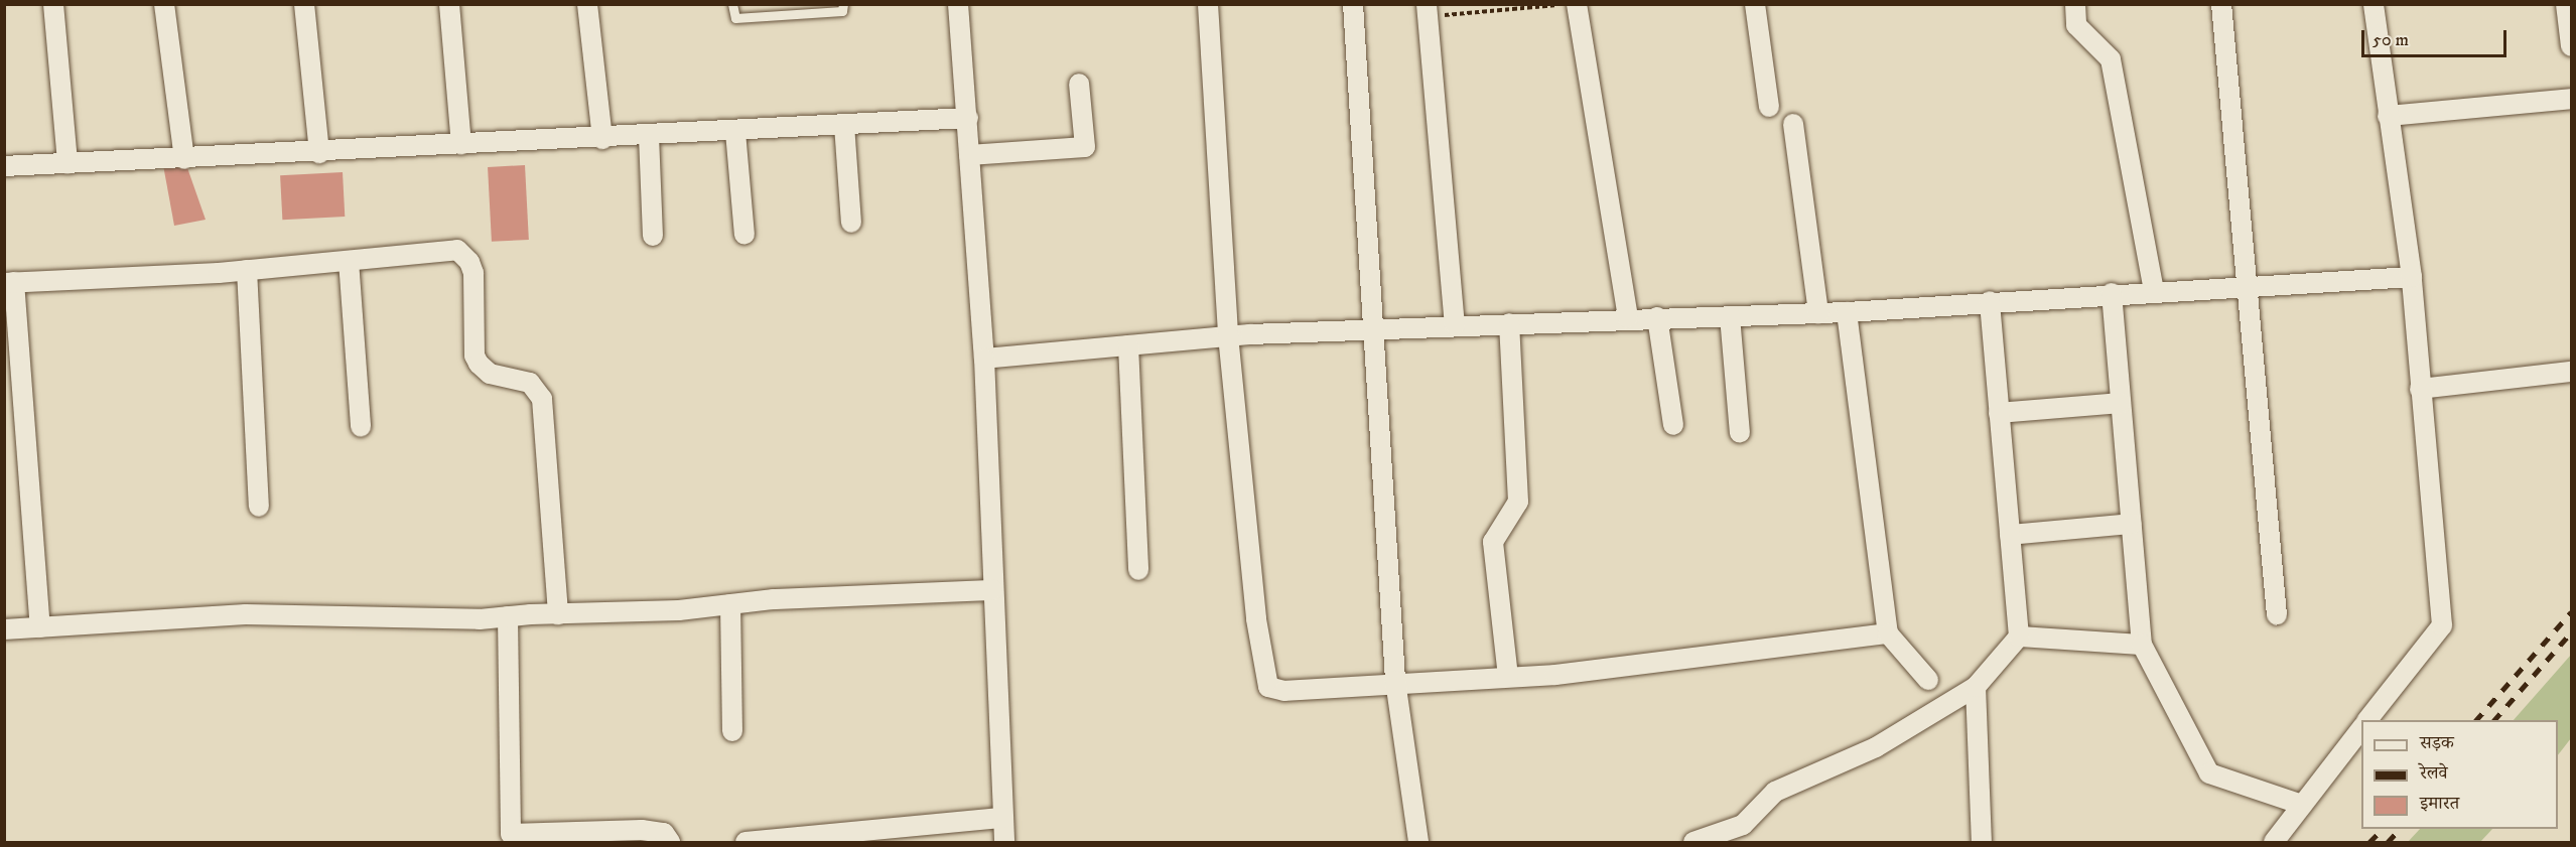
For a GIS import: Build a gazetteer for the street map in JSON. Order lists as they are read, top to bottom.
{
  "legend": ["सड़क", "रेलवे", "इमारत"],
  "scale_bar": "50 m"
}
